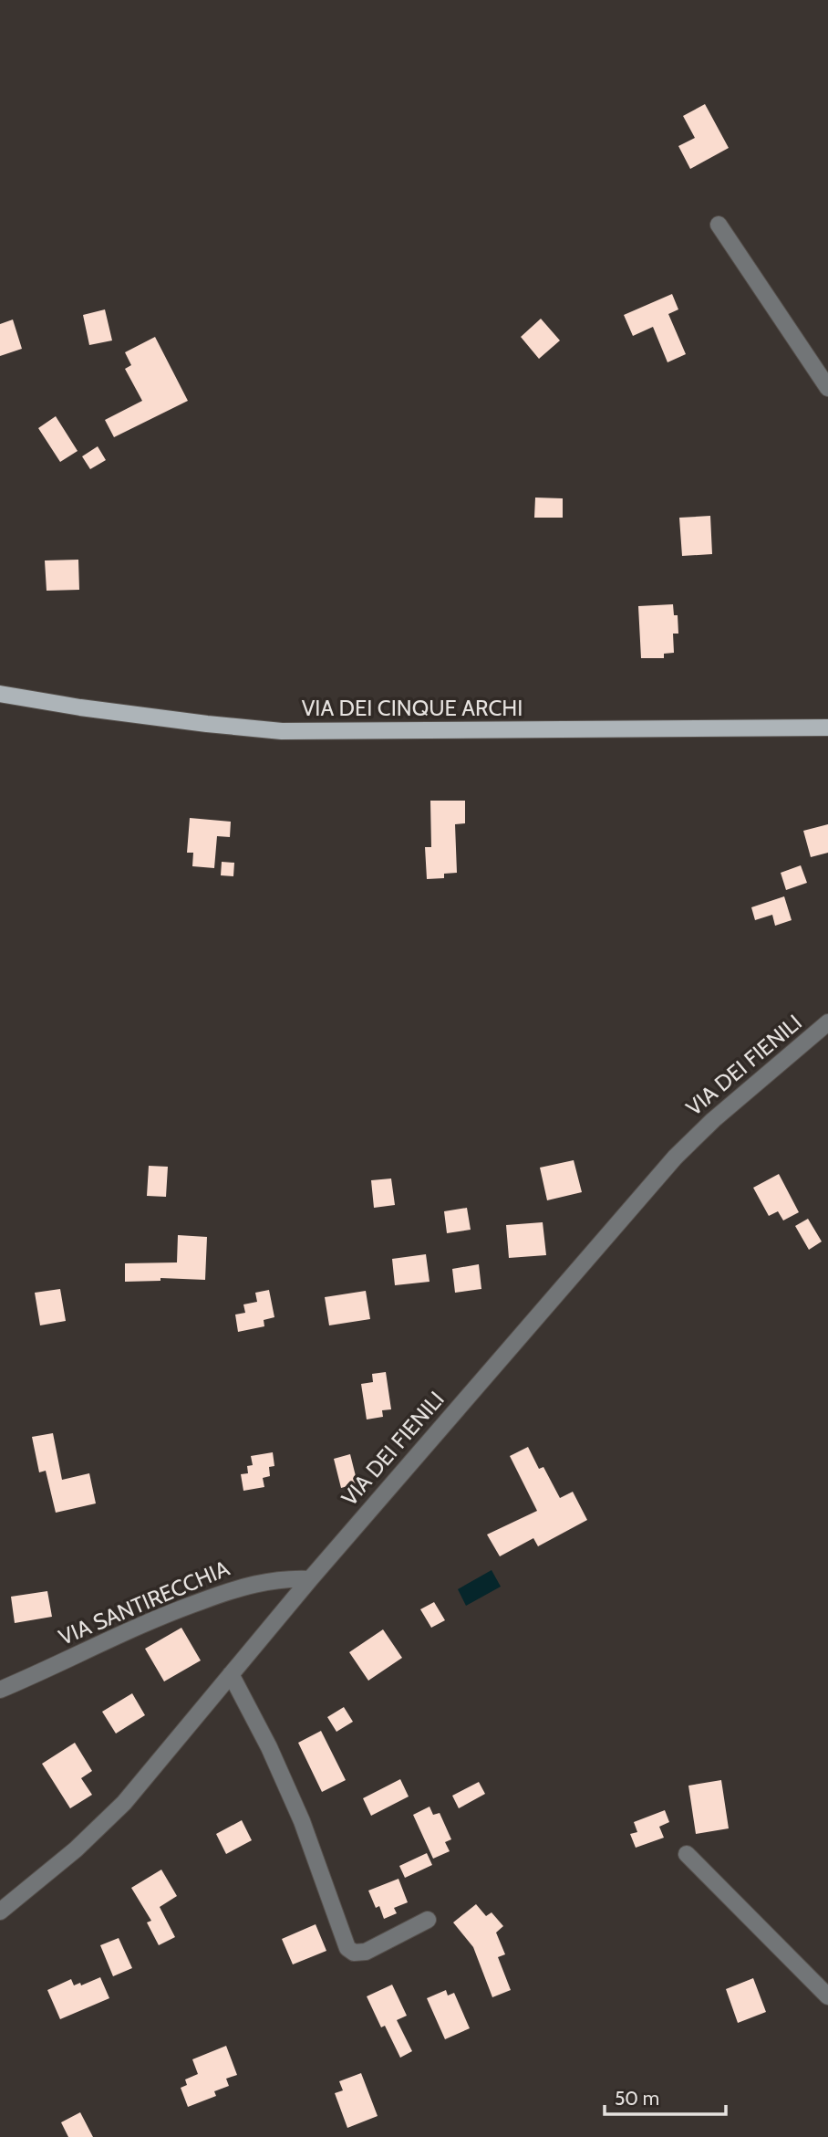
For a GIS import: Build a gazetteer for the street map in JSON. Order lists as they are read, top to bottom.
{
  "streets": {
    "main road": ["VIA DEI CINQUE ARCHI"],
    "street": ["VIA DEI FIENILI", "VIA SANTIRECCHIA"]
  },
  "crossings": [
    ["VIA DEI FIENILI", "VIA SANTIRECCHIA"]
  ],
  "scale_bar": "50 m"
}
